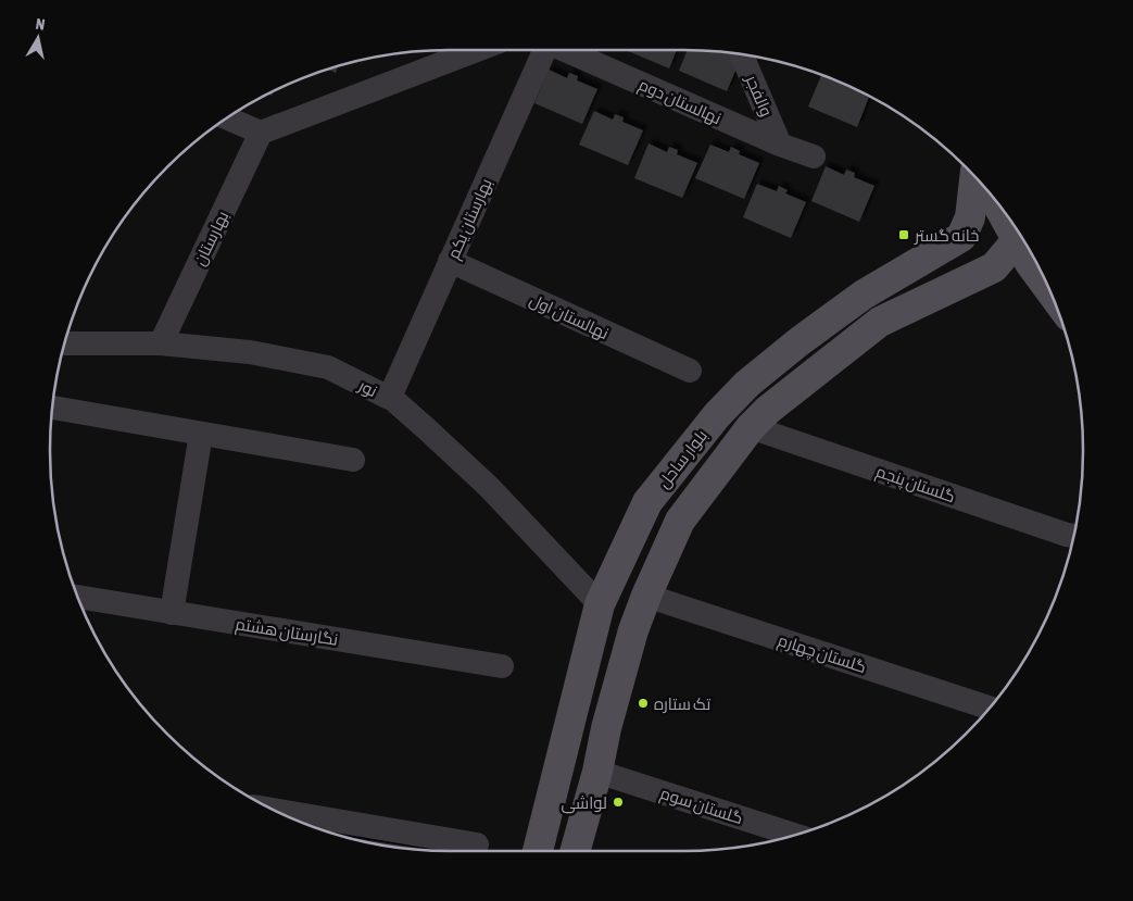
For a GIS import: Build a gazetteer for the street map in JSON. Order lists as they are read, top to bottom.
{
  "streets": {
    "main road": ["بلوار ساحل"],
    "street": [
      "والفجر",
      "نهالستان دوم",
      "بهارستان یکم",
      "بهارستان",
      "نهالستان اول",
      "نور",
      "گلستان پنجم",
      "نگارستان هشتم",
      "گلستان چهارم",
      "گلستان سوم"
    ]
  },
  "crossings": [
    ["والفجر", "نهالستان دوم"],
    ["بهارستان یکم", "نهالستان اول"],
    ["بهارستان یکم", "نور"],
    ["بهارستان", "نور"],
    ["نور", "بلوار ساحل"]
  ],
  "places": {
    "transit": ["خانه گستر"],
    "other": ["تک ستاره", "لواشی"]
  },
  "north": "top"
}
